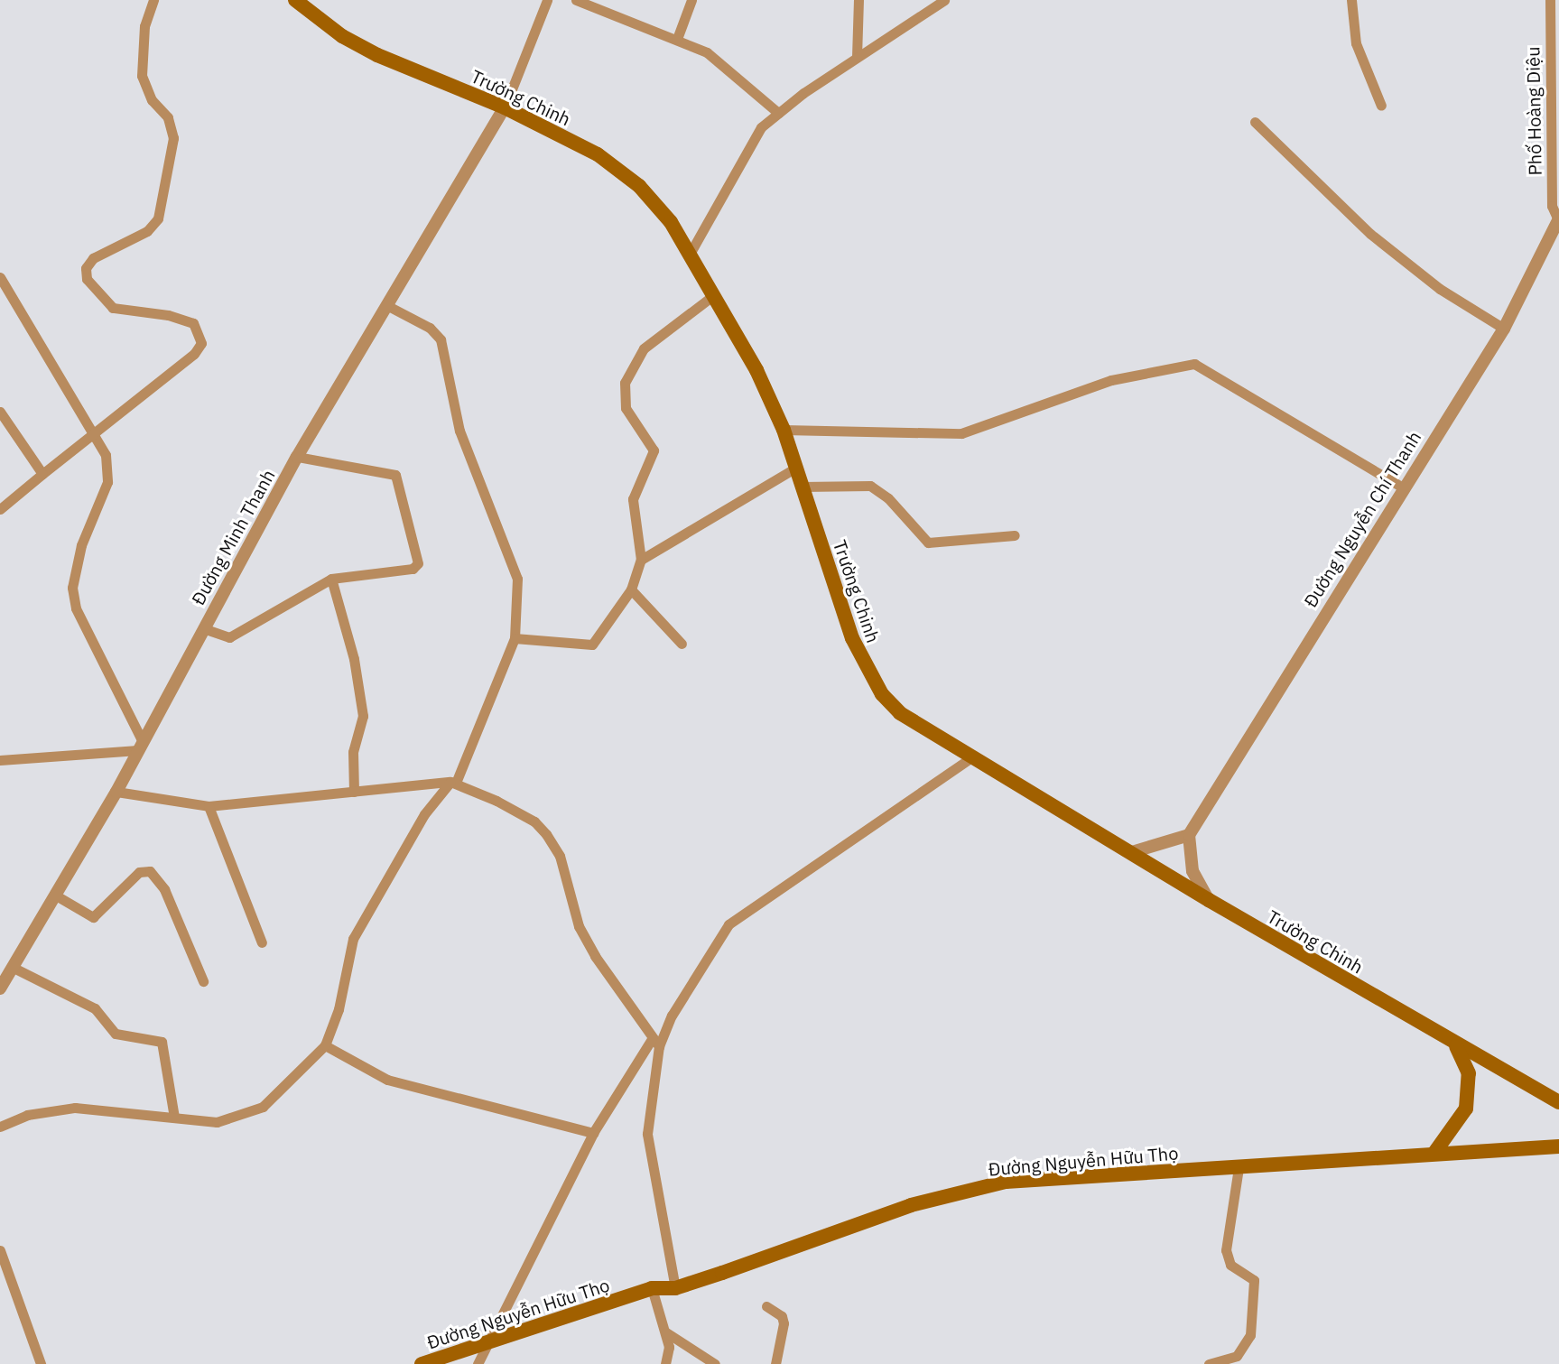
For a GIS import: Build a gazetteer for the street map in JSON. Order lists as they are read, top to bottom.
{
  "streets": {
    "main road": ["Trường Chinh", "Đường Nguyễn Hữu Thọ"],
    "street": ["Phố Hoàng Diệu", "Đường Nguyễn Chí Thanh", "Đường Minh Thanh"]
  },
  "crossings": [
    ["Trường Chinh", "Đường Minh Thanh"],
    ["Phố Hoàng Diệu", "Đường Nguyễn Chí Thanh"]
  ]
}
